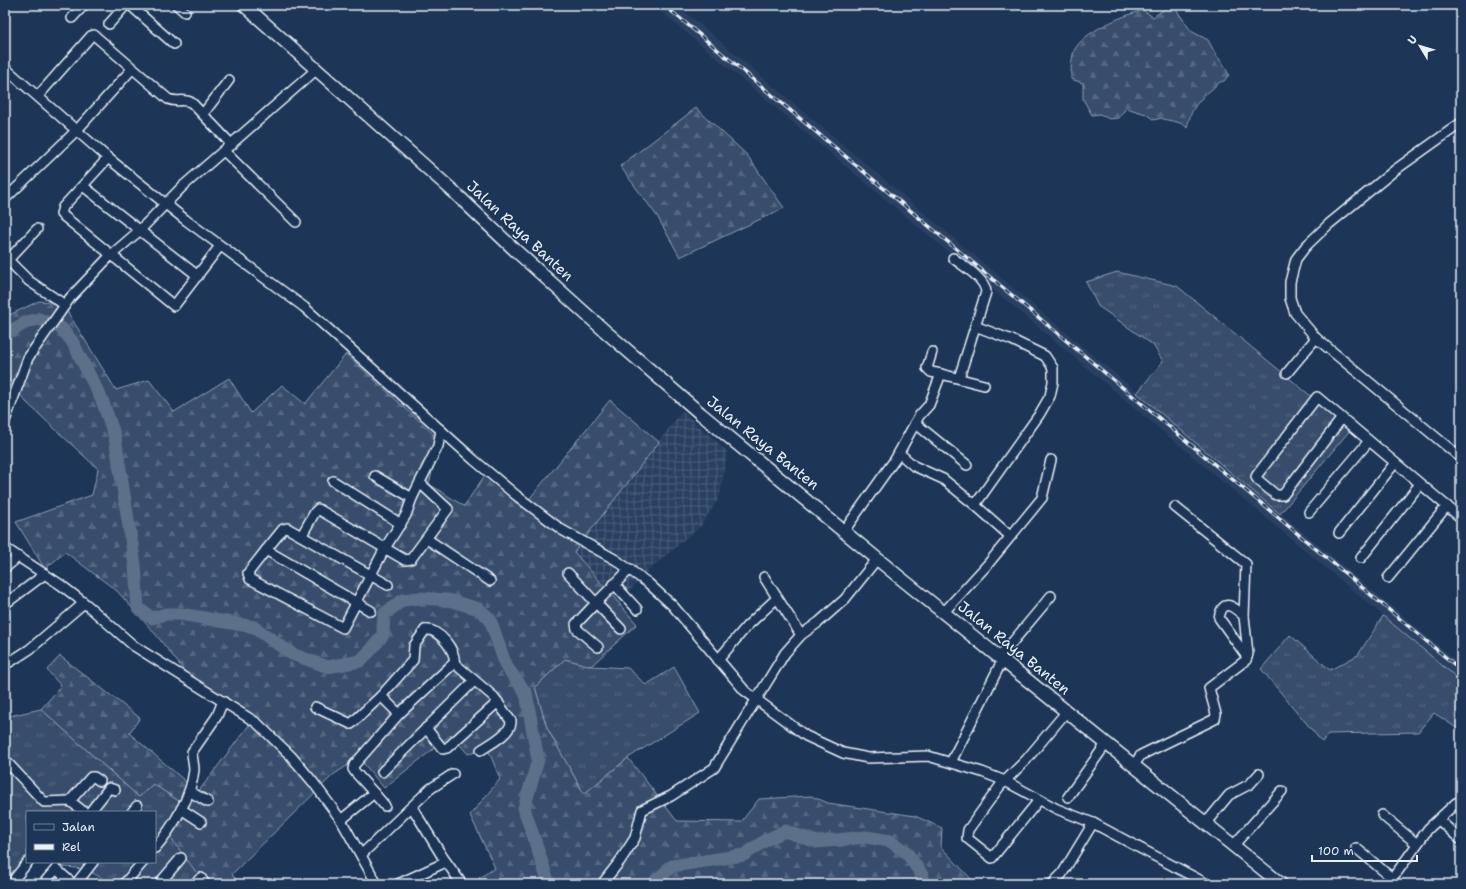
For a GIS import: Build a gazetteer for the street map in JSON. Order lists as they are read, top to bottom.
{
  "streets": {
    "main road": ["Jalan Raya Banten"]
  },
  "legend": ["Jalan", "Rel"],
  "scale_bar": "100 m",
  "north": "top left"
}
